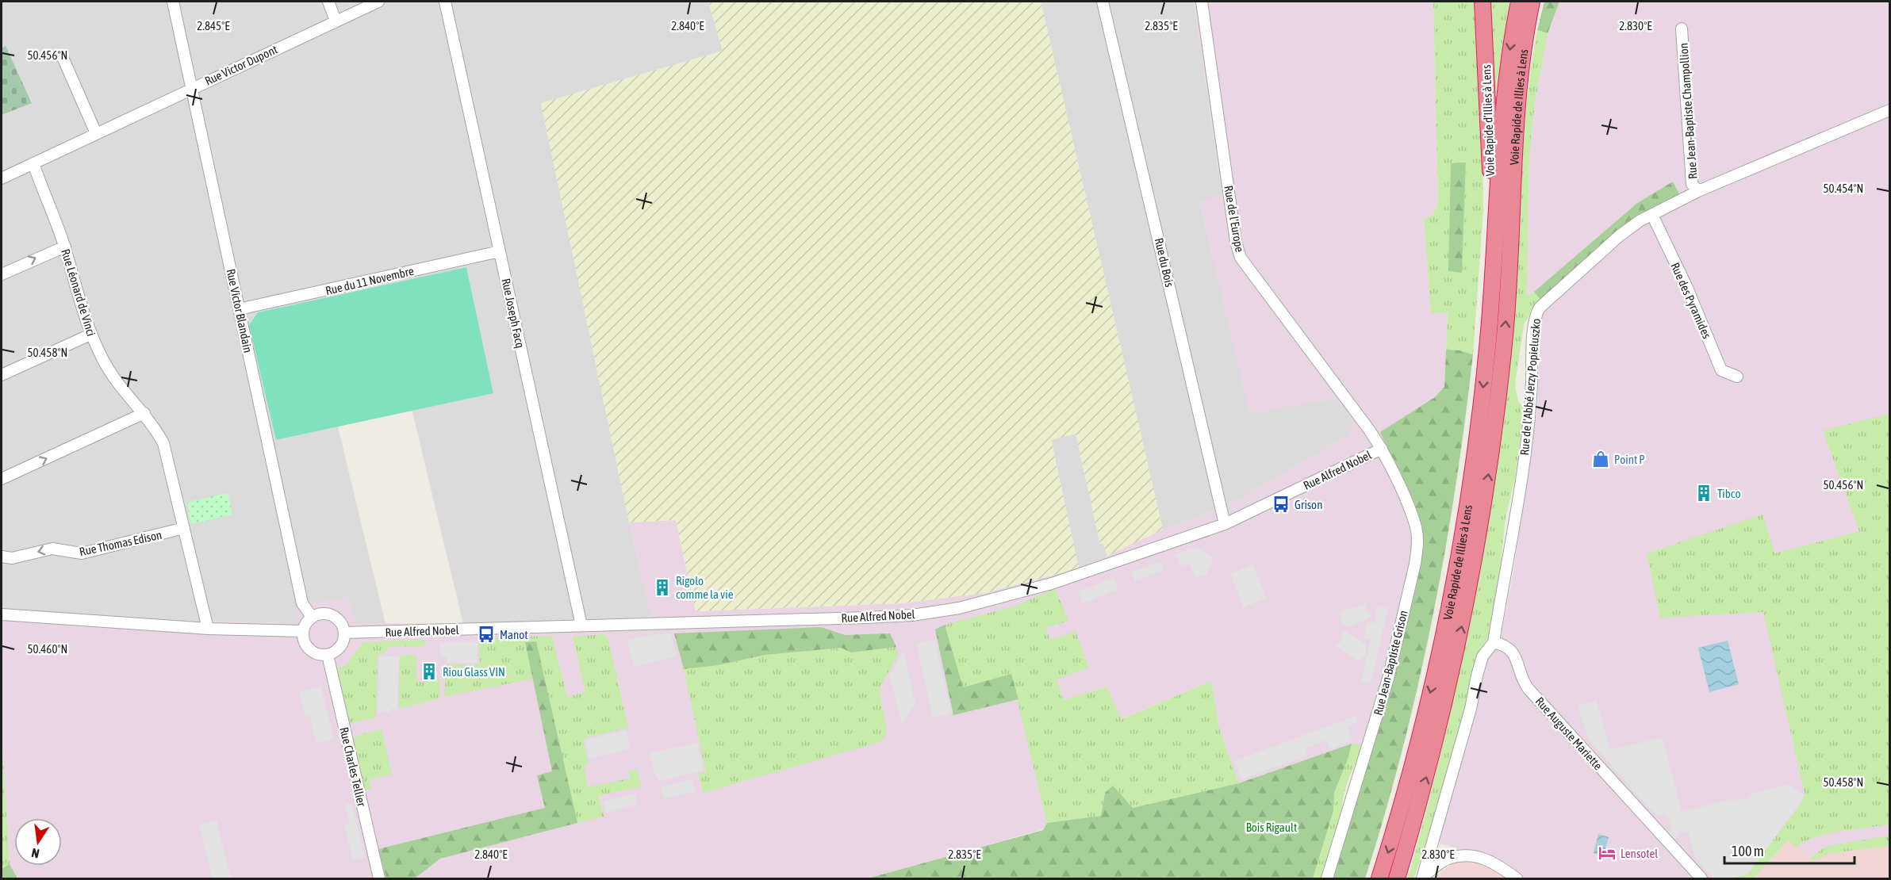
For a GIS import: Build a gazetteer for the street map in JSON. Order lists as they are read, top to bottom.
{
  "streets": {
    "highway": ["Voie Rapide de Illies à Lens", "Voie Rapide d’Illies à Lens"],
    "street": [
      "Rue Victor Dupont",
      "Rue Jean-Baptiste Champollion",
      "Rue de l'Europe",
      "Rue du Bois",
      "Rue du 11 Novembre",
      "Rue Léonard de Vinci",
      "Rue des Pyramides",
      "Rue Victor Blandain",
      "Rue Joseph Facq",
      "Rue de l'Abbé Jerzy Popieluszko",
      "Rue Alfred Nobel",
      "Rue Thomas Edison",
      "Rue Jean-Baptiste Grison",
      "Rue Auguste Mariette",
      "Rue Charles Tellier"
    ]
  },
  "crossings": [
    ["Rue Victor Dupont", "Rue Léonard de Vinci"],
    ["Rue Victor Dupont", "Rue Victor Blandain"],
    ["Voie Rapide de Illies à Lens", "Voie Rapide d’Illies à Lens"],
    ["Rue Jean-Baptiste Champollion", "Rue de l'Abbé Jerzy Popieluszko"],
    ["Rue de l'Europe", "Rue Alfred Nobel"],
    ["Rue de l'Europe", "Rue Jean-Baptiste Grison"],
    ["Rue du Bois", "Rue Alfred Nobel"],
    ["Rue du 11 Novembre", "Rue Victor Blandain"],
    ["Rue du 11 Novembre", "Rue Joseph Facq"],
    ["Rue Léonard de Vinci", "Rue Thomas Edison"],
    ["Rue des Pyramides", "Rue de l'Abbé Jerzy Popieluszko"],
    ["Rue Victor Blandain", "Rue Alfred Nobel"],
    ["Rue Victor Blandain", "Rue Charles Tellier"],
    ["Rue Joseph Facq", "Rue Alfred Nobel"],
    ["Rue de l'Abbé Jerzy Popieluszko", "Rue Auguste Mariette"],
    ["Rue Alfred Nobel", "Rue Jean-Baptiste Grison"],
    ["Rue Alfred Nobel", "Rue Charles Tellier"]
  ],
  "parks": ["Bois Rigault"],
  "places": {
    "shop": ["Point P"],
    "building": ["Tibco", "Rigolo comme la vie", "Riou Glass VIN"],
    "bus stop": ["Grison", "Manot"],
    "hotel": ["Lensotel"]
  },
  "scale_bar": "100 m",
  "north": "bottom",
  "coordinates": [
    "2.845°E",
    "2.840°E",
    "2.835°E",
    "2.830°E",
    "50.456°N",
    "50.454°N",
    "50.458°N",
    "50.460°N"
  ]
}
